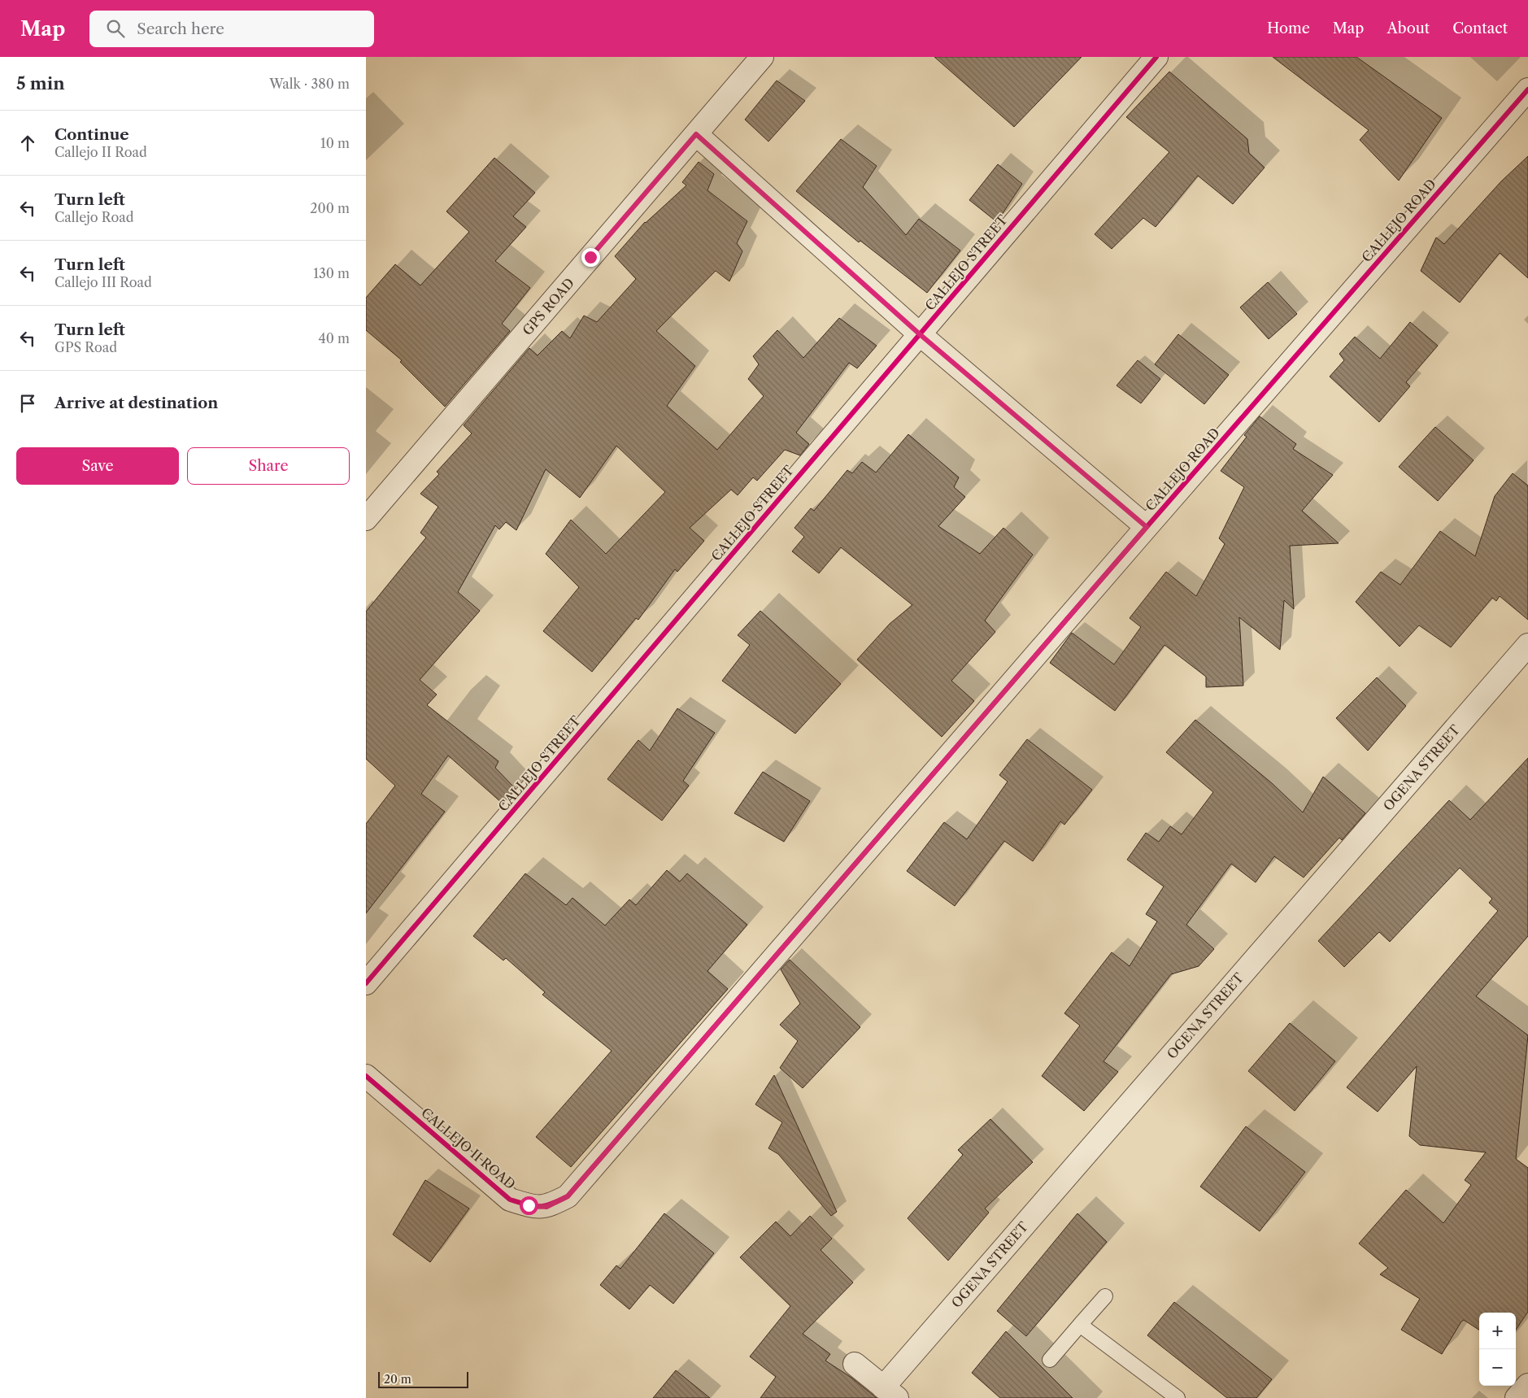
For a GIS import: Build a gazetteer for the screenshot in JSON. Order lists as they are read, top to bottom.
{
  "streets": {
    "street": [
      "CALLEJO ROAD",
      "CALLEJO STREET",
      "GPS ROAD",
      "OGENA STREET",
      "CALLEJO II ROAD"
    ]
  },
  "crossings": [
    ["CALLEJO ROAD", "CALLEJO II ROAD"]
  ],
  "scale_bar": "20 m",
  "page": {
    "header": "Map",
    "search": "Search here",
    "nav": [
      "Home",
      "Map",
      "About",
      "Contact"
    ],
    "heading": ["5 min", "Walk · 380 m"],
    "list": [
      ["Continue", "Callejo II Road", "10 m"],
      ["Turn left", "Callejo Road", "200 m"],
      ["Turn left", "Callejo III Road", "130 m"],
      ["Turn left", "GPS Road", "40 m"],
      "Arrive at destination"
    ],
    "buttons": ["Save", "Share"],
    "map_buttons": ["+", "−"],
    "scale": "20 m"
  }
}
